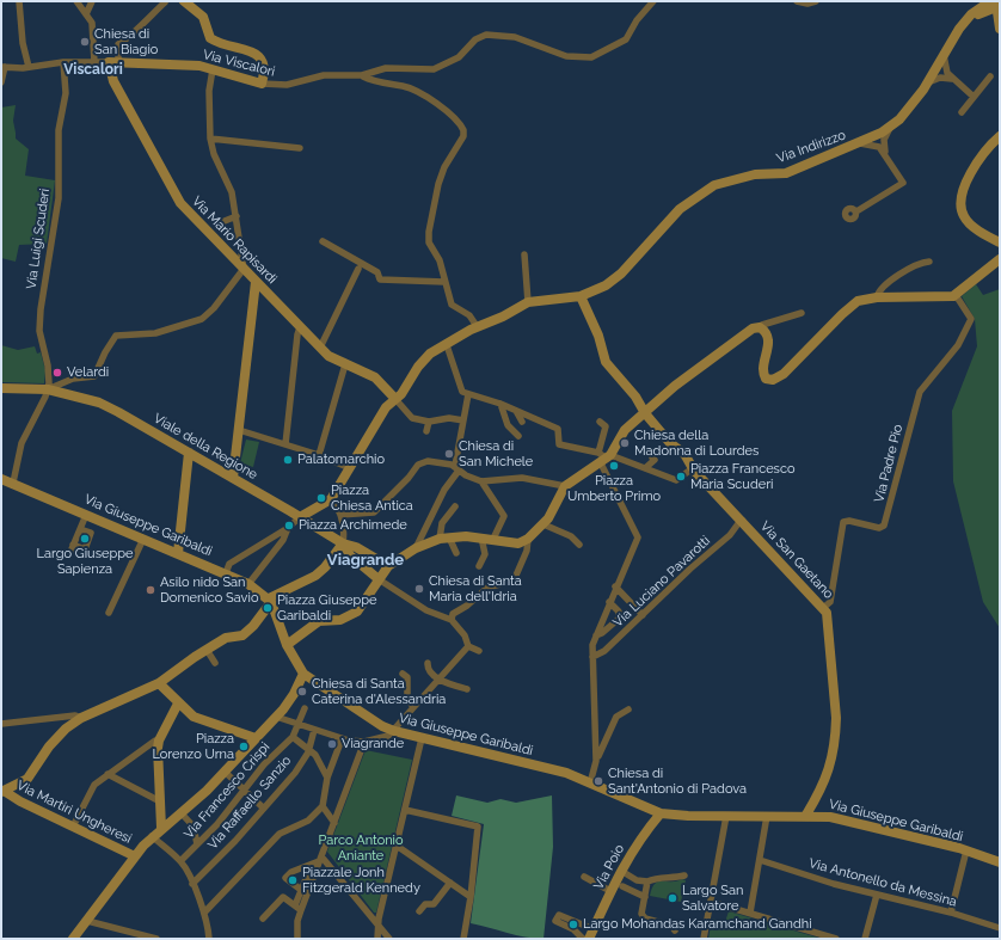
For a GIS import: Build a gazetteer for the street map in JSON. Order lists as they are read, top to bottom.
{
  "streets": {
    "street": [
      "Via Viscalori",
      "Via Indirizzo",
      "Via Luigi Scuderi",
      "Via Mario Rapisardi",
      "Viale della Regione",
      "Via Padre Pio",
      "Via Giuseppe Garibaldi",
      "Via San Gaetano",
      "Via Luciano Pavarotti",
      "Via Francesco Crispi",
      "Via Raffaello Sanzio",
      "Via Martiri Ungheresi",
      "Via Poio",
      "Via Antonello da Messina"
    ]
  },
  "crossings": [
    ["Via Viscalori", "Via Mario Rapisardi"],
    ["Via Indirizzo", "Via Mario Rapisardi"],
    ["Via Indirizzo", "Via San Gaetano"],
    ["Via Luigi Scuderi", "Viale della Regione"],
    ["Via Padre Pio", "Via San Gaetano"],
    ["Via Giuseppe Garibaldi", "Via San Gaetano"],
    ["Via Giuseppe Garibaldi", "Via Poio"],
    ["Via San Gaetano", "Via Luciano Pavarotti"]
  ],
  "districts": ["Viscalori", "Viagrande"],
  "parks": ["Parco Antonio Aniante"],
  "places": [
    "Chiesa di San Biagio",
    "Velardi",
    "Chiesa della Madonna di Lourdes",
    "Chiesa di San Michele",
    "Palatomarchio",
    "Piazza Umberto Primo",
    "Piazza Francesco Maria Scuderi",
    "Piazza Chiesa Antica",
    "Piazza Archimede",
    "Largo Giuseppe Sapienza",
    "Chiesa di Santa Maria dell'Idria",
    "Asilo nido San Domenico Savio",
    "Piazza Giuseppe Garibaldi",
    "Chiesa di Santa Caterina d'Alessandria",
    "Viagrande",
    "Piazza Lorenzo Urna",
    "Chiesa di Sant'Antonio di Padova",
    "Piazzale Jonh Fitzgerald Kennedy",
    "Largo San Salvatore",
    "Largo Mohandas Karamchand Gandhi"
  ]
}
